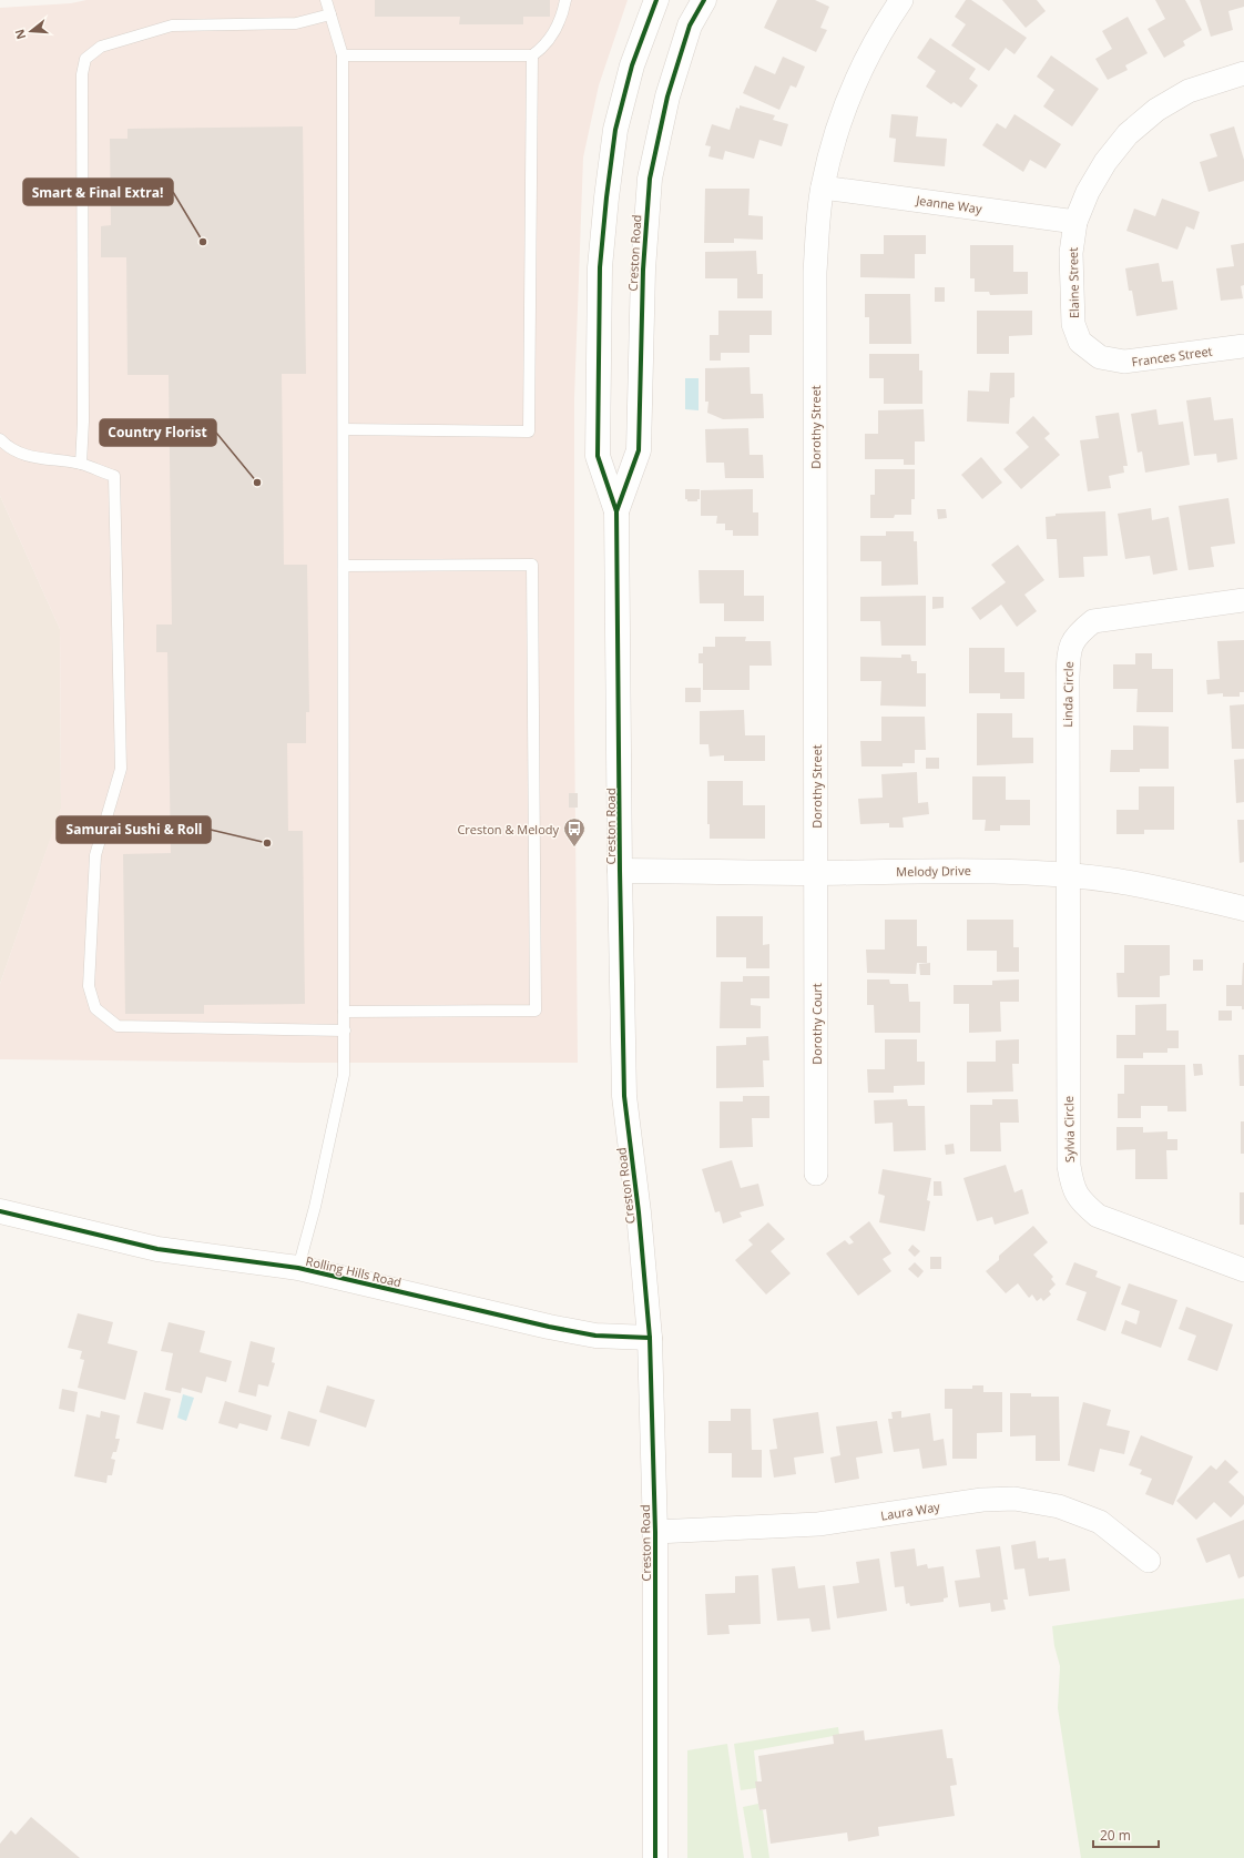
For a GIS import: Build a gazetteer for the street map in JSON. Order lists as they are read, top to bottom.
{
  "streets": {
    "main road": ["Creston Road", "Melody Drive", "Rolling Hills Road"],
    "street": [
      "Jeanne Way",
      "Elaine Street",
      "Frances Street",
      "Dorothy Street",
      "Linda Circle",
      "Dorothy Court",
      "Sylvia Circle",
      "Laura Way"
    ]
  },
  "crossings": [
    ["Jeanne Way", "Elaine Street"],
    ["Jeanne Way", "Dorothy Street"],
    ["Creston Road", "Melody Drive"],
    ["Creston Road", "Rolling Hills Road"],
    ["Creston Road", "Laura Way"],
    ["Elaine Street", "Frances Street"],
    ["Dorothy Street", "Melody Drive"],
    ["Dorothy Street", "Dorothy Court"],
    ["Linda Circle", "Melody Drive"],
    ["Linda Circle", "Sylvia Circle"],
    ["Melody Drive", "Dorothy Court"],
    ["Melody Drive", "Sylvia Circle"]
  ],
  "places": {
    "other": ["Smart & Final Extra!", "Country Florist", "Samurai Sushi & Roll"],
    "bus stop": ["Creston & Melody"]
  },
  "scale_bar": "20 m",
  "north": "left"
}
